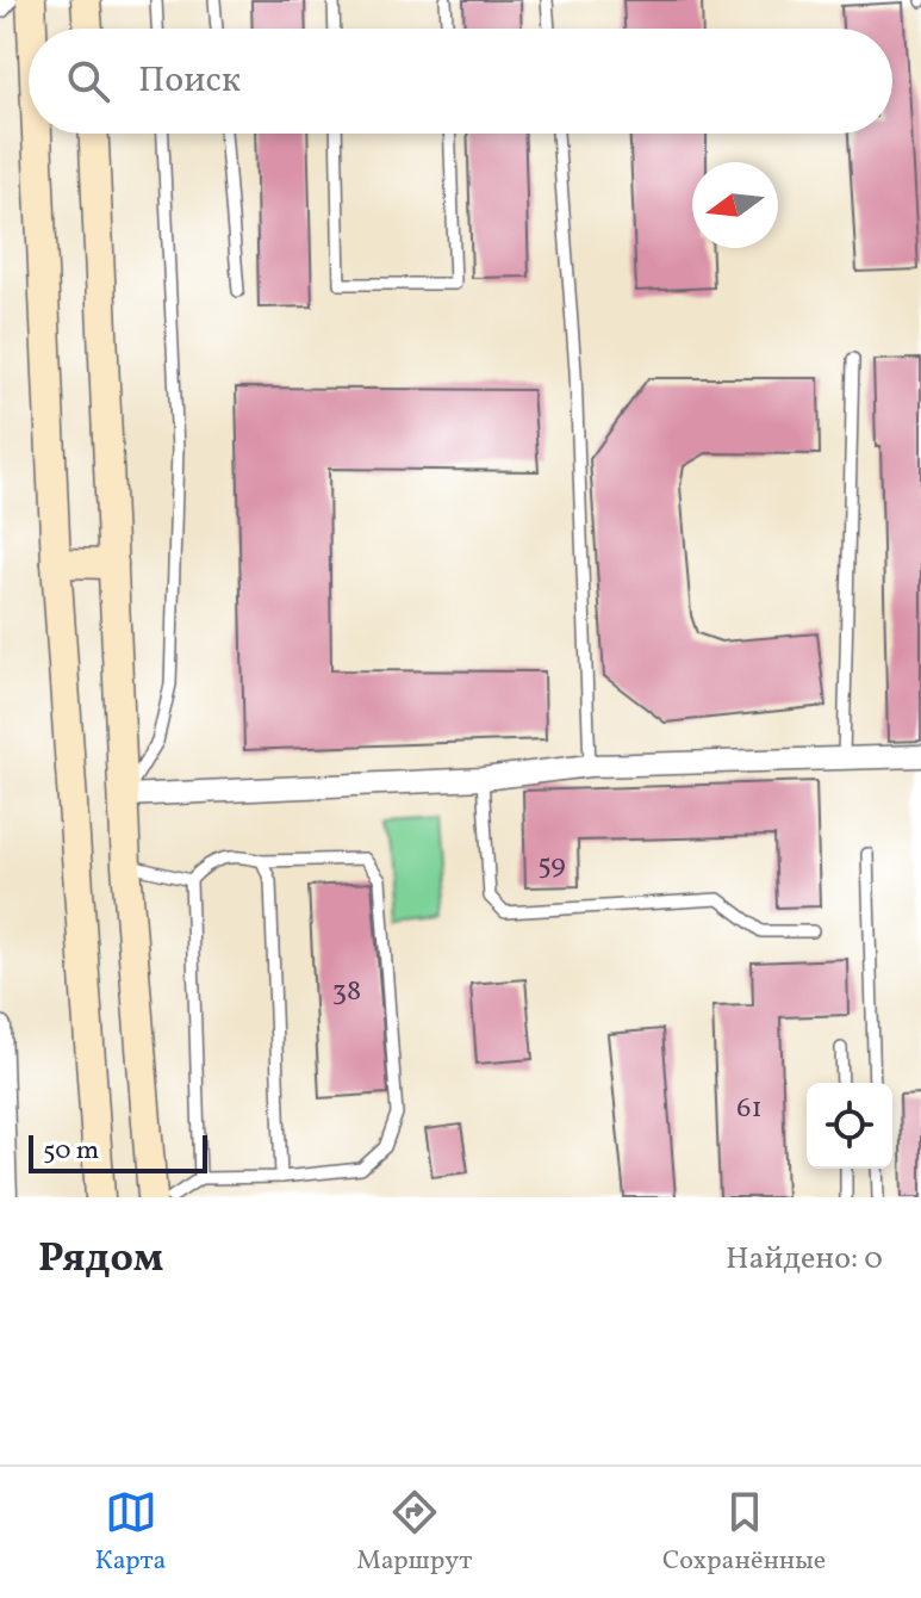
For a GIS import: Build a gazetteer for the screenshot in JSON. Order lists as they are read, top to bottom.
{
  "house_numbers": ["59", "38", "61"],
  "scale_bar": "50 m",
  "north": "left",
  "page": {
    "search": "Поиск",
    "scale": "50 m",
    "heading": ["Рядом", "Найдено: 0"],
    "nav": ["Карта", "Маршрут", "Сохранённые"]
  }
}
